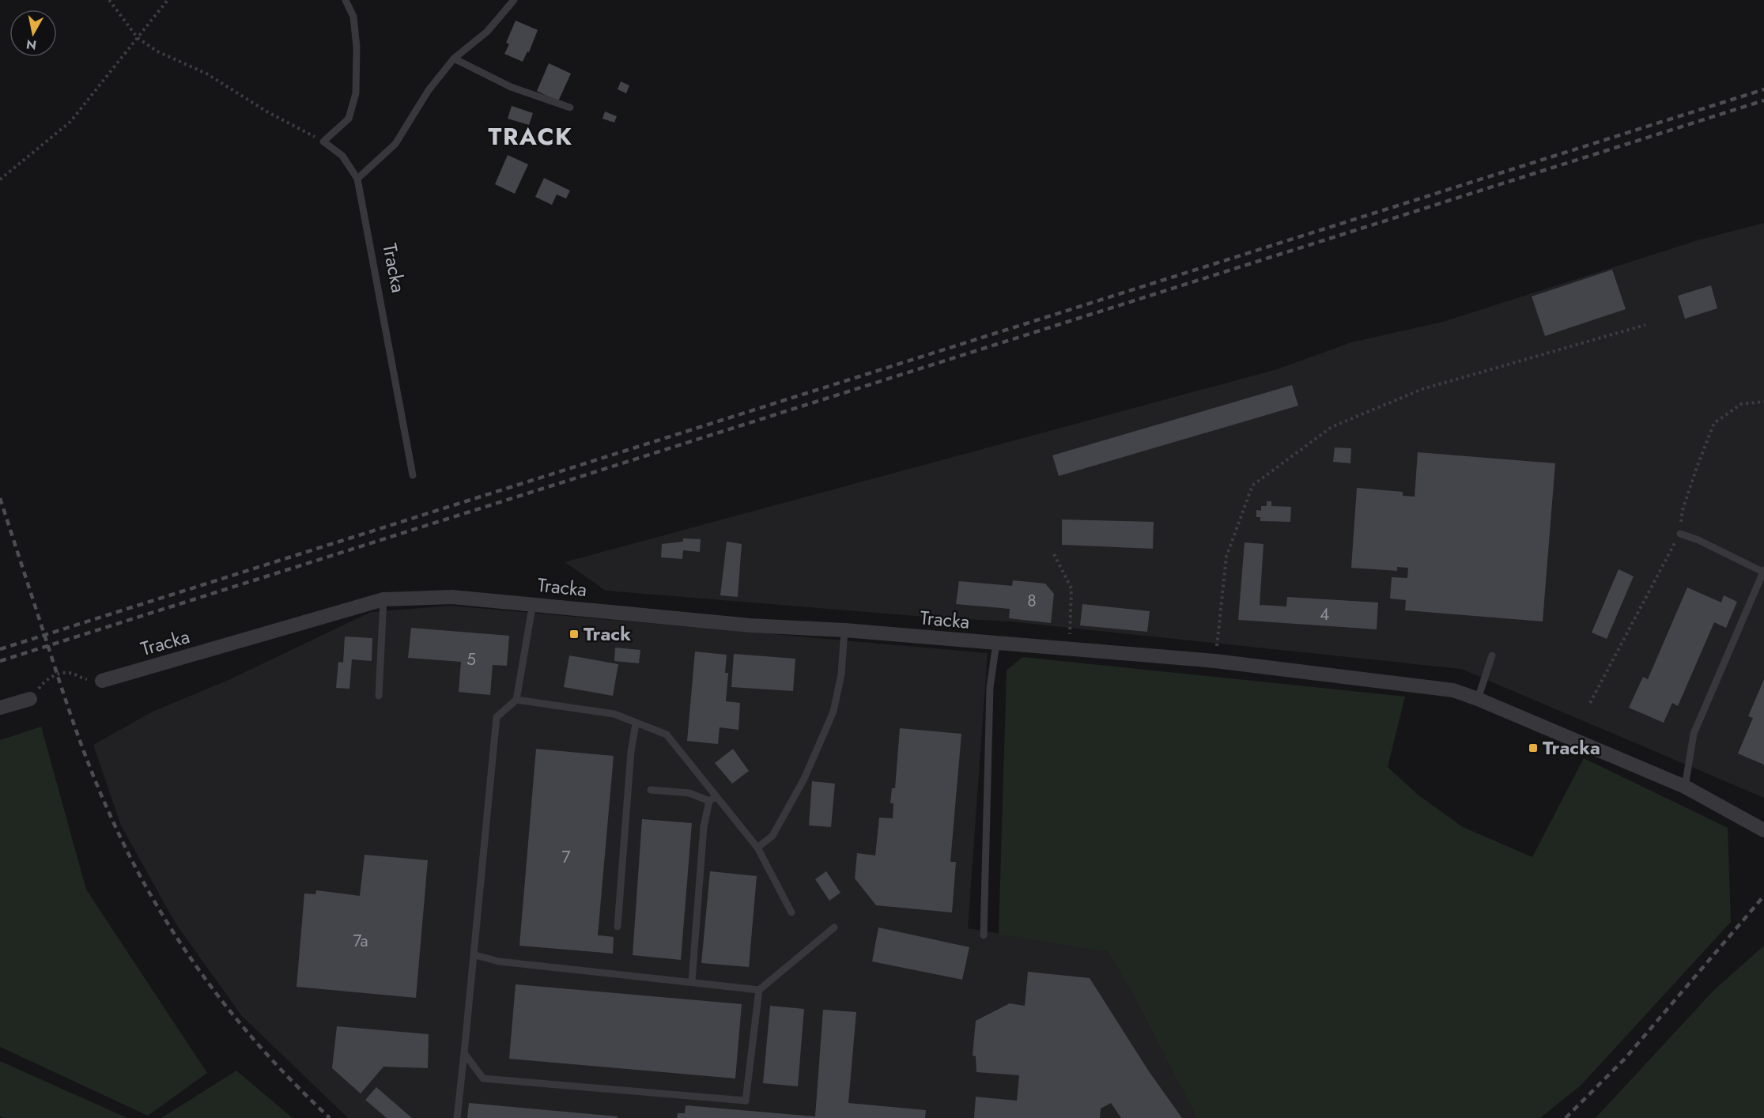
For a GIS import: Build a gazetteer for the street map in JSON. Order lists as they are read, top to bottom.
{
  "streets": {
    "street": ["Tracka"]
  },
  "districts": ["TRACK"],
  "places": {
    "transit": ["Track", "Tracka"]
  },
  "house_numbers": [
    "8",
    "4",
    "5",
    "7",
    "7a"
  ],
  "north": "bottom"
}
